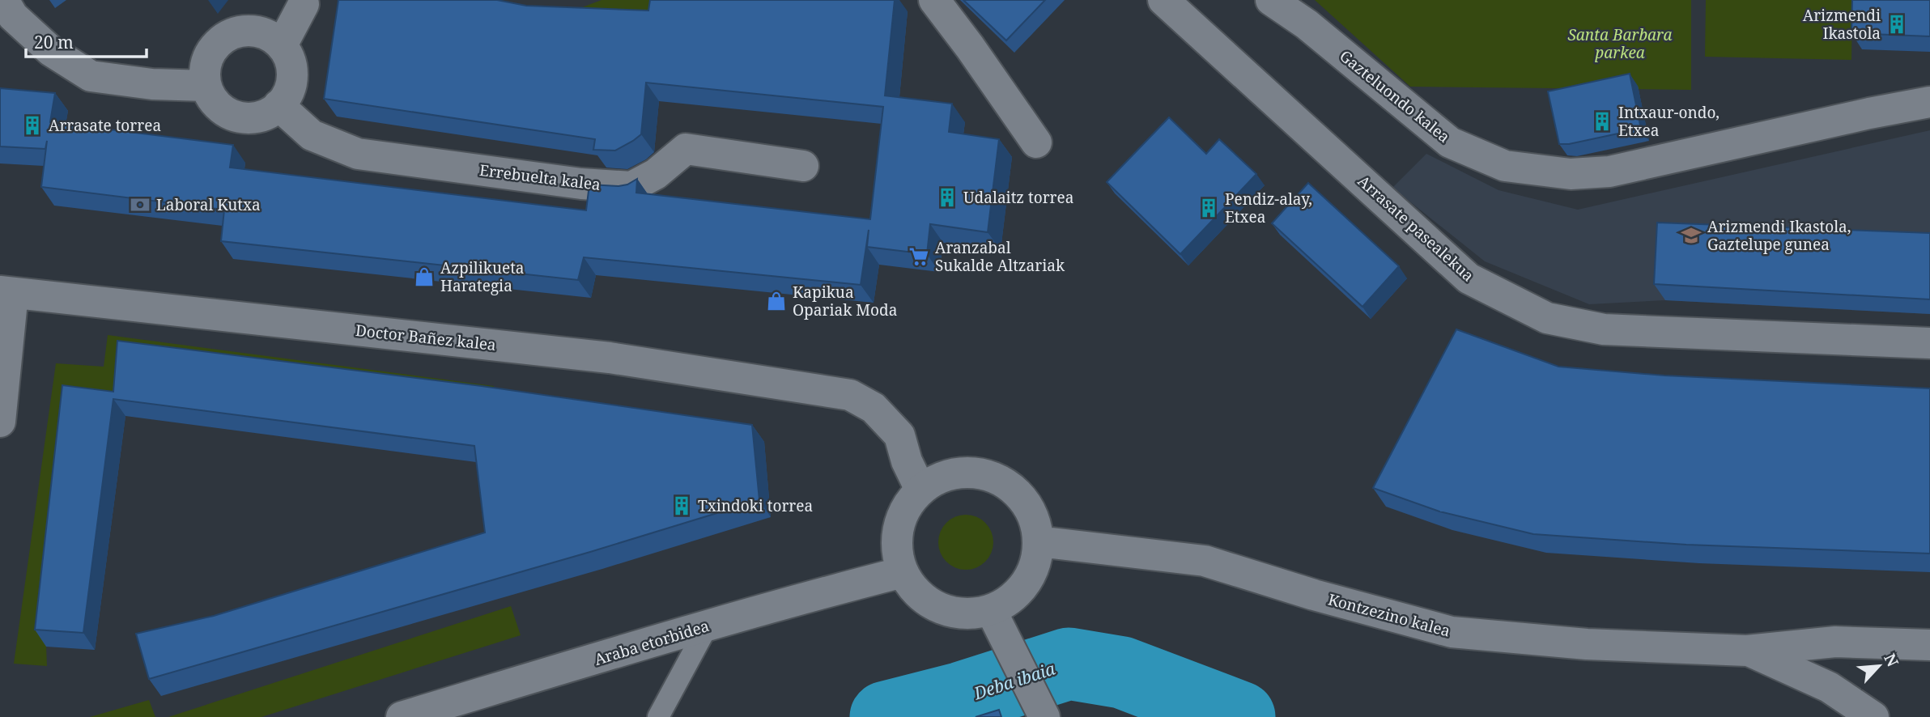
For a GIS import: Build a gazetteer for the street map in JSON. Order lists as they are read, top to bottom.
{
  "streets": {
    "street": [
      "Gazteluondo kalea",
      "Errebuelta kalea",
      "Arrasate pasealekua",
      "Doctor Bañez kalea",
      "Kontzezino kalea",
      "Araba etorbidea"
    ]
  },
  "crossings": [
    ["Doctor Bañez kalea", "Kontzezino kalea"],
    ["Doctor Bañez kalea", "Araba etorbidea"],
    ["Kontzezino kalea", "Araba etorbidea"]
  ],
  "water": ["Deba ibaia"],
  "parks": ["Santa Barbara parkea"],
  "places": {
    "building": [
      "Arizmendi Ikastola",
      "Intxaur-ondo, Etxea",
      "Arrasate torrea",
      "Udalaitz torrea",
      "Pendiz-alay, Etxea",
      "Txindoki torrea"
    ],
    "bank": ["Laboral Kutxa"],
    "school or university": ["Arizmendi Ikastola, Gaztelupe gunea"],
    "supermarket": ["Aranzabal Sukalde Altzariak"],
    "shop": ["Azpilikueta Harategia", "Kapikua Opariak Moda"]
  },
  "scale_bar": "20 m",
  "north": "top right"
}
